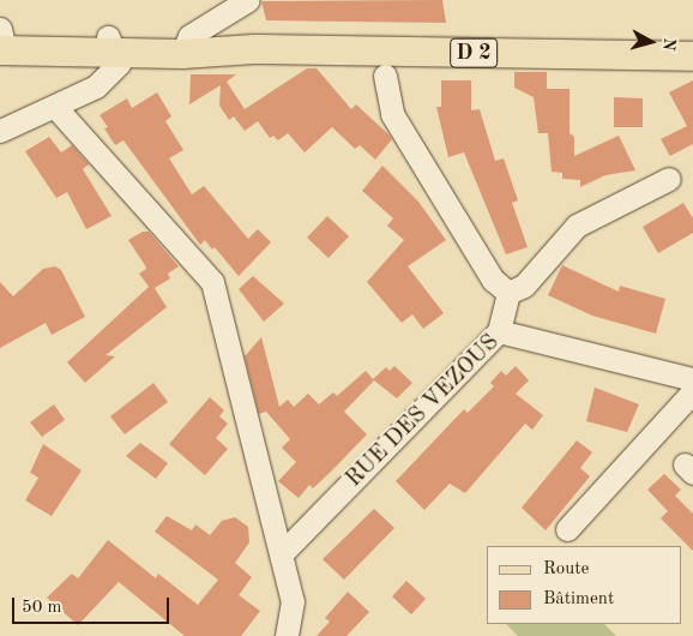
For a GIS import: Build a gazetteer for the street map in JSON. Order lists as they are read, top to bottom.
{
  "streets": {
    "main road": ["D 2"],
    "street": ["RUE DES VEZOUS"]
  },
  "legend": ["Route", "Bâtiment"],
  "scale_bar": "50 m",
  "north": "right"
}
